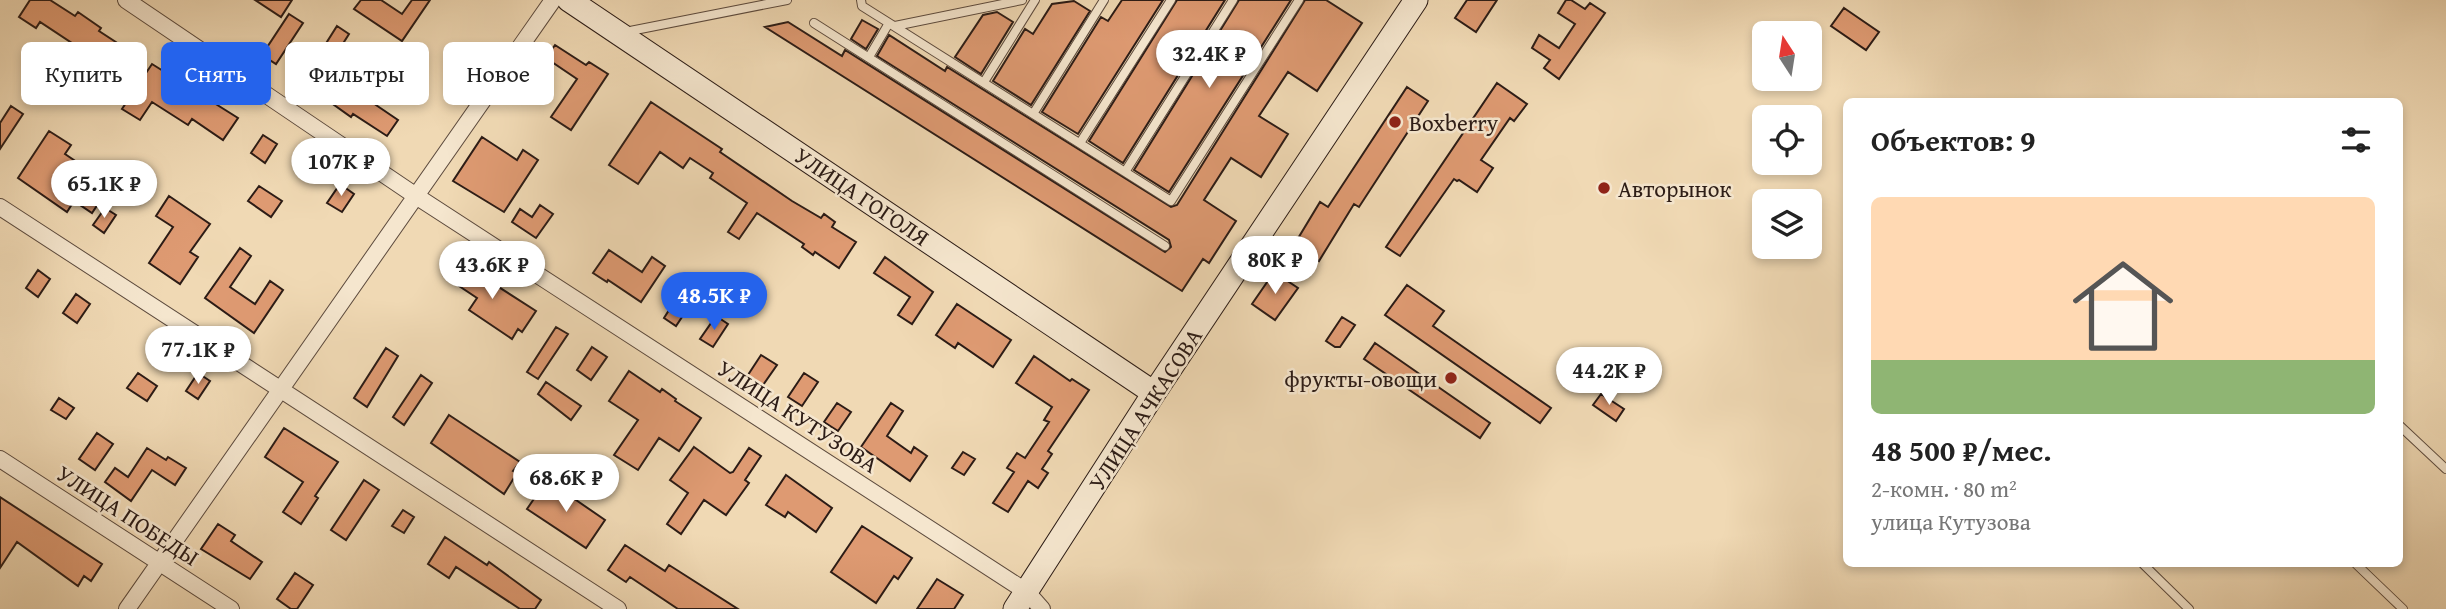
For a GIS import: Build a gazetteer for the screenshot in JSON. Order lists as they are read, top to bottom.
{
  "streets": {
    "main road": ["УЛИЦА ГОГОЛЯ", "УЛИЦА АЧКАСОВА"],
    "street": ["УЛИЦА КУТУЗОВА", "УЛИЦА ПОБЕДЫ"]
  },
  "crossings": [
    ["УЛИЦА ГОГОЛЯ", "УЛИЦА АЧКАСОВА"],
    ["УЛИЦА АЧКАСОВА", "УЛИЦА КУТУЗОВА"]
  ],
  "places": ["Boxberry", "Авторынок", "фрукты-овощи"],
  "north": "top",
  "page": {
    "price": [
      "32.4K ₽",
      "107K ₽",
      "65.1K ₽",
      "80K ₽",
      "43.6K ₽",
      "48.5K ₽",
      "77.1K ₽",
      "44.2K ₽",
      "68.6K ₽"
    ],
    "chip": [
      "Купить",
      "Снять",
      "Фильтры",
      "Новое"
    ],
    "heading": "Объектов: 9",
    "list": [
      {
        "name": "48 500 ₽/мес.",
        "note": "2-комн. · 80 m² · улица Кутузова"
      }
    ]
  }
}
